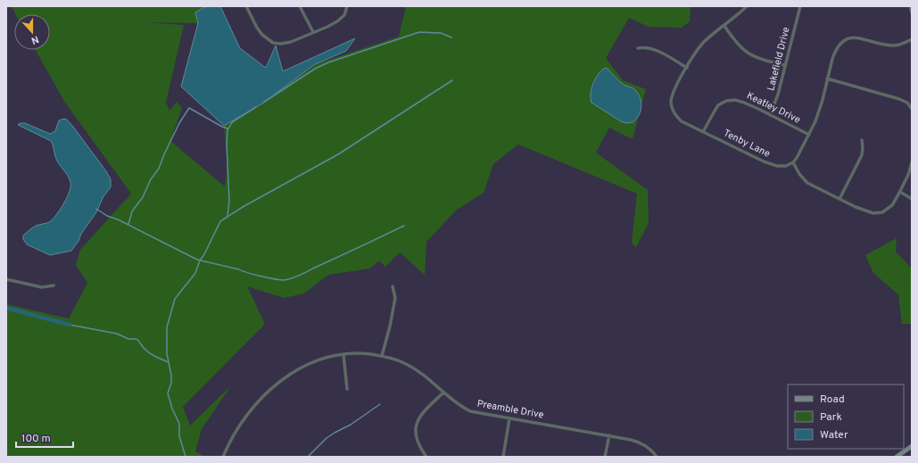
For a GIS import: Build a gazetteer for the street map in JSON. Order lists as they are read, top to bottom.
{
  "streets": {
    "street": [
      "Lakefield Drive",
      "Keatley Drive",
      "Tenby Lane",
      "Preamble Drive"
    ]
  },
  "crossings": [
    ["Lakefield Drive", "Keatley Drive"],
    ["Keatley Drive", "Tenby Lane"]
  ],
  "legend": ["Road", "Park", "Water"],
  "scale_bar": "100 m",
  "north": "bottom"
}
